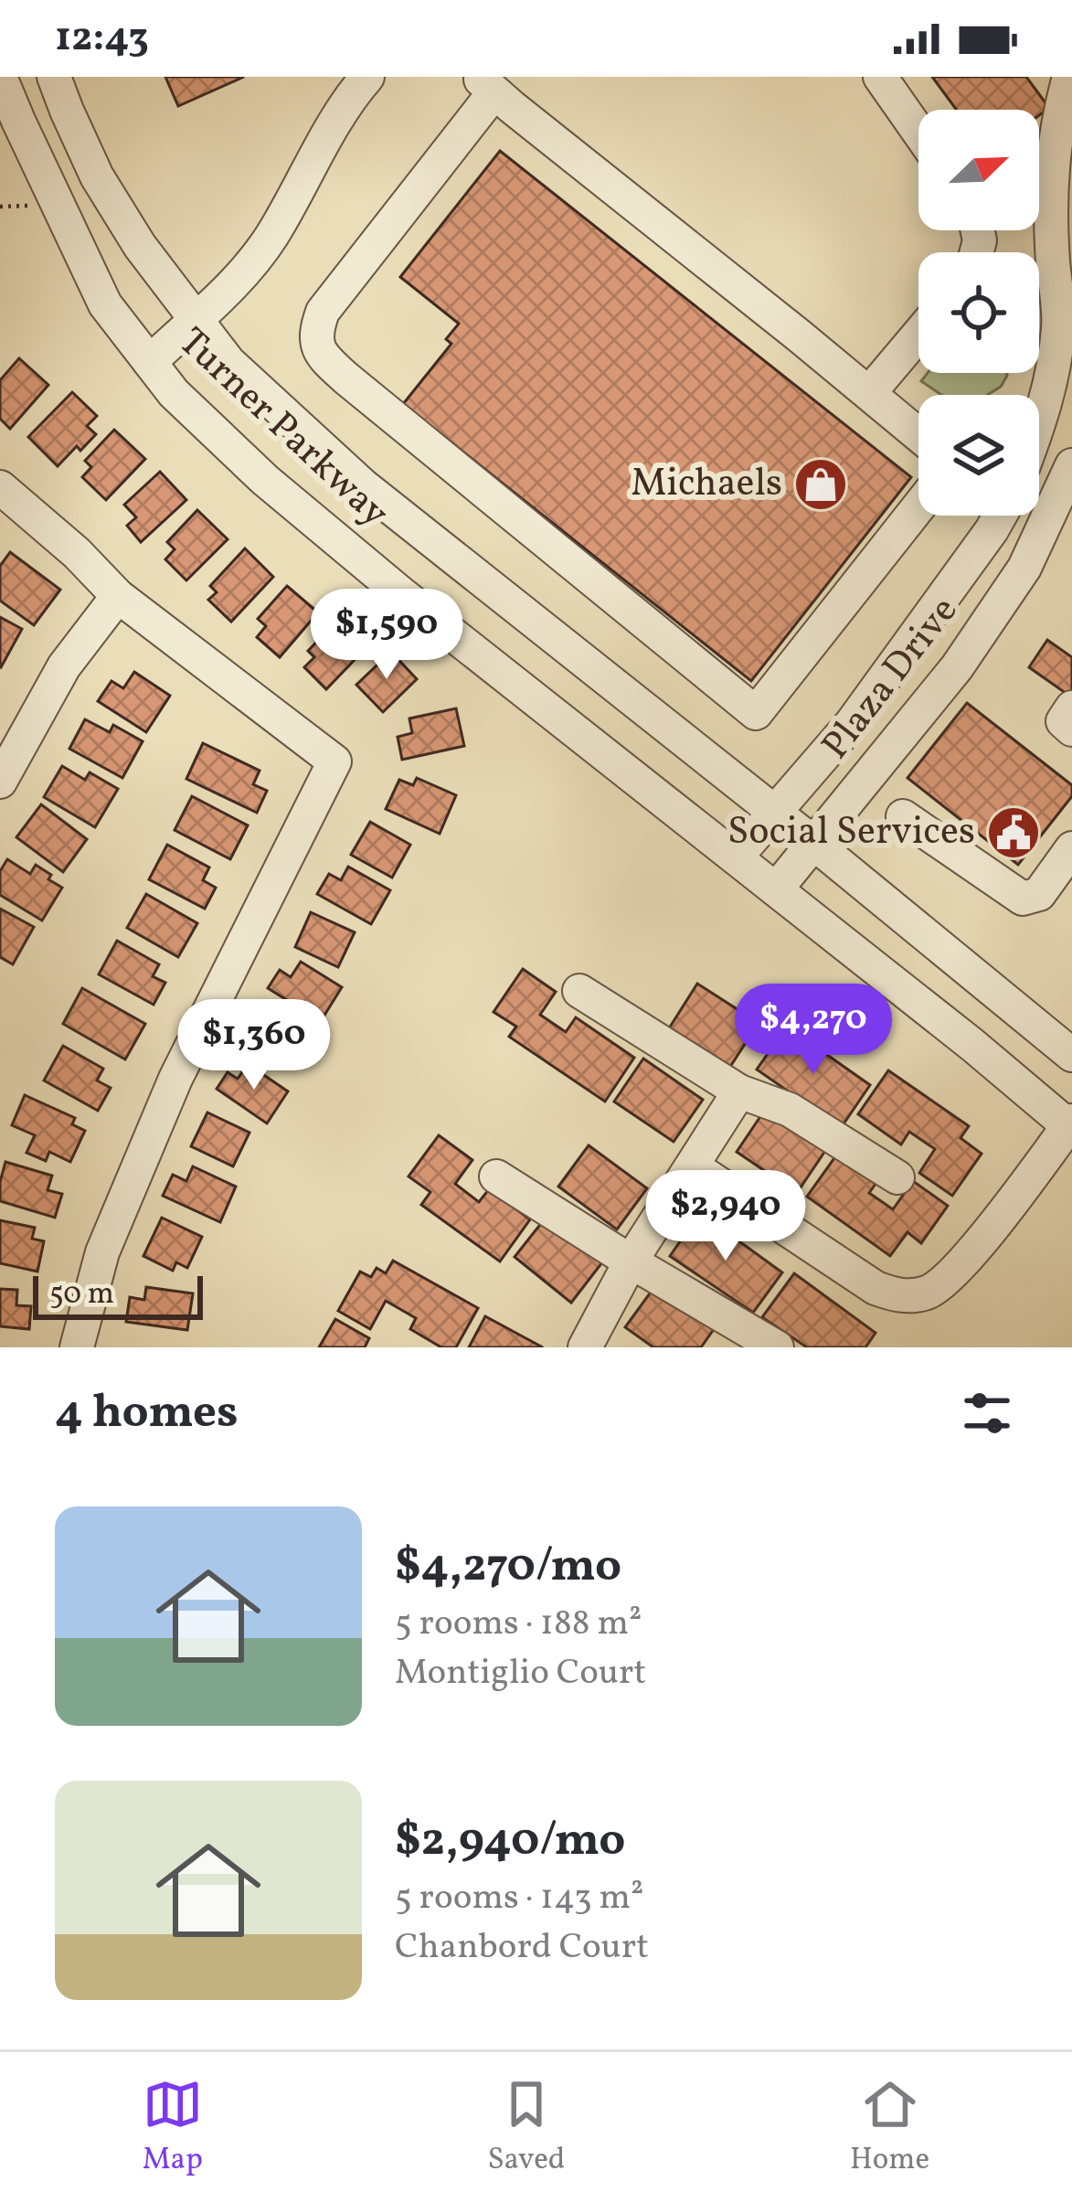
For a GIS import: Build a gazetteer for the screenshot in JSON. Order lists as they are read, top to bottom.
{
  "streets": {
    "street": ["Turner Parkway", "Plaza Drive"]
  },
  "crossings": [
    ["Turner Parkway", "Plaza Drive"]
  ],
  "places": {
    "shop": ["Michaels"],
    "public building": ["Social Services"]
  },
  "scale_bar": "50 m",
  "north": "top right",
  "page": {
    "status": "12:43",
    "price": [
      "$1,590",
      "$4,270",
      "$1,360",
      "$2,940"
    ],
    "scale": "50 m",
    "heading": "4 homes",
    "list": [
      {
        "name": "$4,270/mo",
        "note": "5 rooms · 188 m² · Montiglio Court"
      },
      {
        "name": "$2,940/mo",
        "note": "5 rooms · 143 m² · Chanbord Court"
      }
    ],
    "tabs": ["Map", "Saved", "Home"]
  }
}
